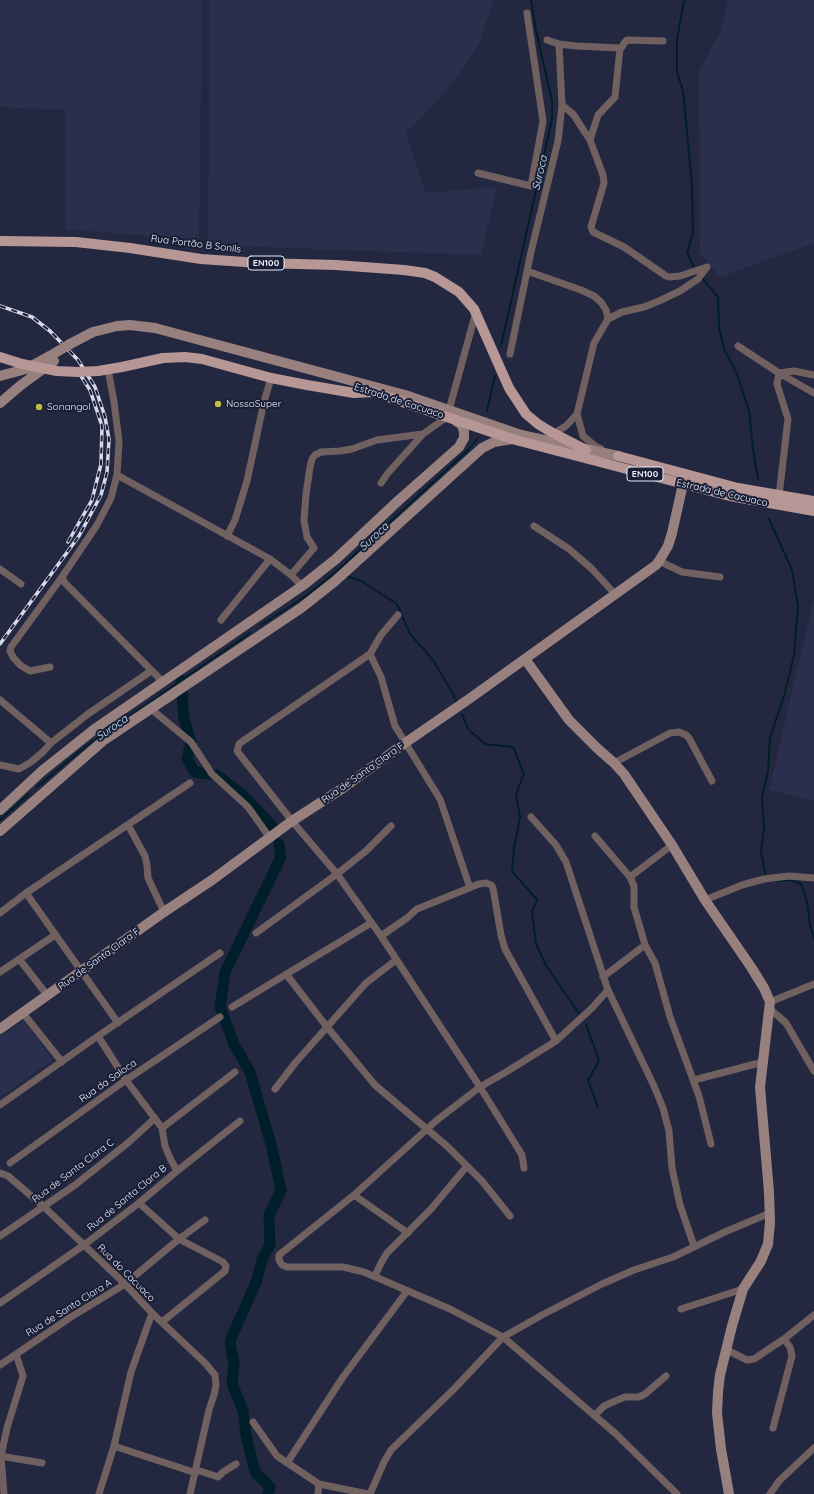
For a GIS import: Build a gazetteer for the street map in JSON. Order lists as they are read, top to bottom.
{
  "streets": {
    "main road": [
      "Rua Portão B Sonils",
      "EN100",
      "Estrada de Cacuaco",
      "Rua de Santa Clara F"
    ],
    "street": [
      "Rua da Saloca",
      "Rua de Santa Clara C",
      "Rua de Santa Clara B",
      "Rua do Cacuaco",
      "Rua de Santa Clara A"
    ]
  },
  "crossings": [
    ["Rua Portão B Sonils", "Estrada de Cacuaco"],
    ["EN100", "Estrada de Cacuaco"],
    ["Estrada de Cacuaco", "Rua de Santa Clara F"],
    ["Rua da Saloca", "Rua de Santa Clara B"],
    ["Rua de Santa Clara C", "Rua de Santa Clara B"],
    ["Rua de Santa Clara C", "Rua do Cacuaco"],
    ["Rua de Santa Clara B", "Rua do Cacuaco"],
    ["Rua do Cacuaco", "Rua de Santa Clara A"]
  ],
  "water": ["Suroca"],
  "places": ["NossoSuper", "Sonangol"]
}
